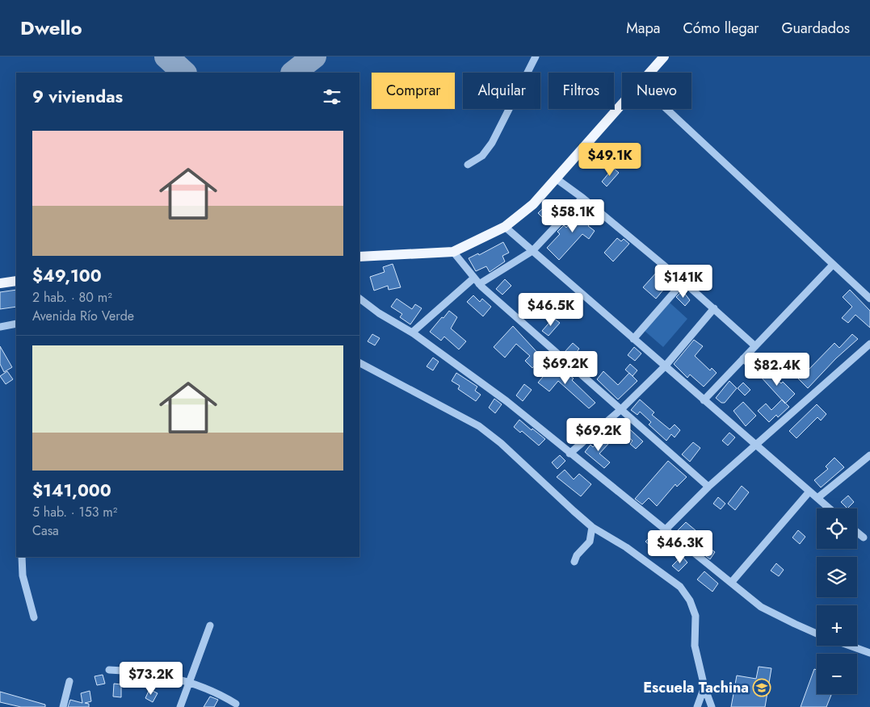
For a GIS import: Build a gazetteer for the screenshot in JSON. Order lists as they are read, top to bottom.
{
  "places": {
    "school or university": ["Escuela Tachina"]
  },
  "page": {
    "header": "Dwello",
    "nav": ["Mapa", "Cómo llegar", "Guardados"],
    "chip": [
      "Comprar",
      "Alquilar",
      "Filtros",
      "Nuevo"
    ],
    "heading": "9 viviendas",
    "list": [
      {
        "name": "$49,100",
        "note": "2 hab. · 80 m² · Avenida Río Verde"
      },
      {
        "name": "$141,000",
        "note": "5 hab. · 153 m² · Casa"
      }
    ],
    "price": [
      "$49.1K",
      "$58.1K",
      "$141K",
      "$46.5K",
      "$69.2K",
      "$82.4K",
      "$69.2K",
      "$46.3K",
      "$73.2K"
    ],
    "map_buttons": ["+", "−"]
  }
}
